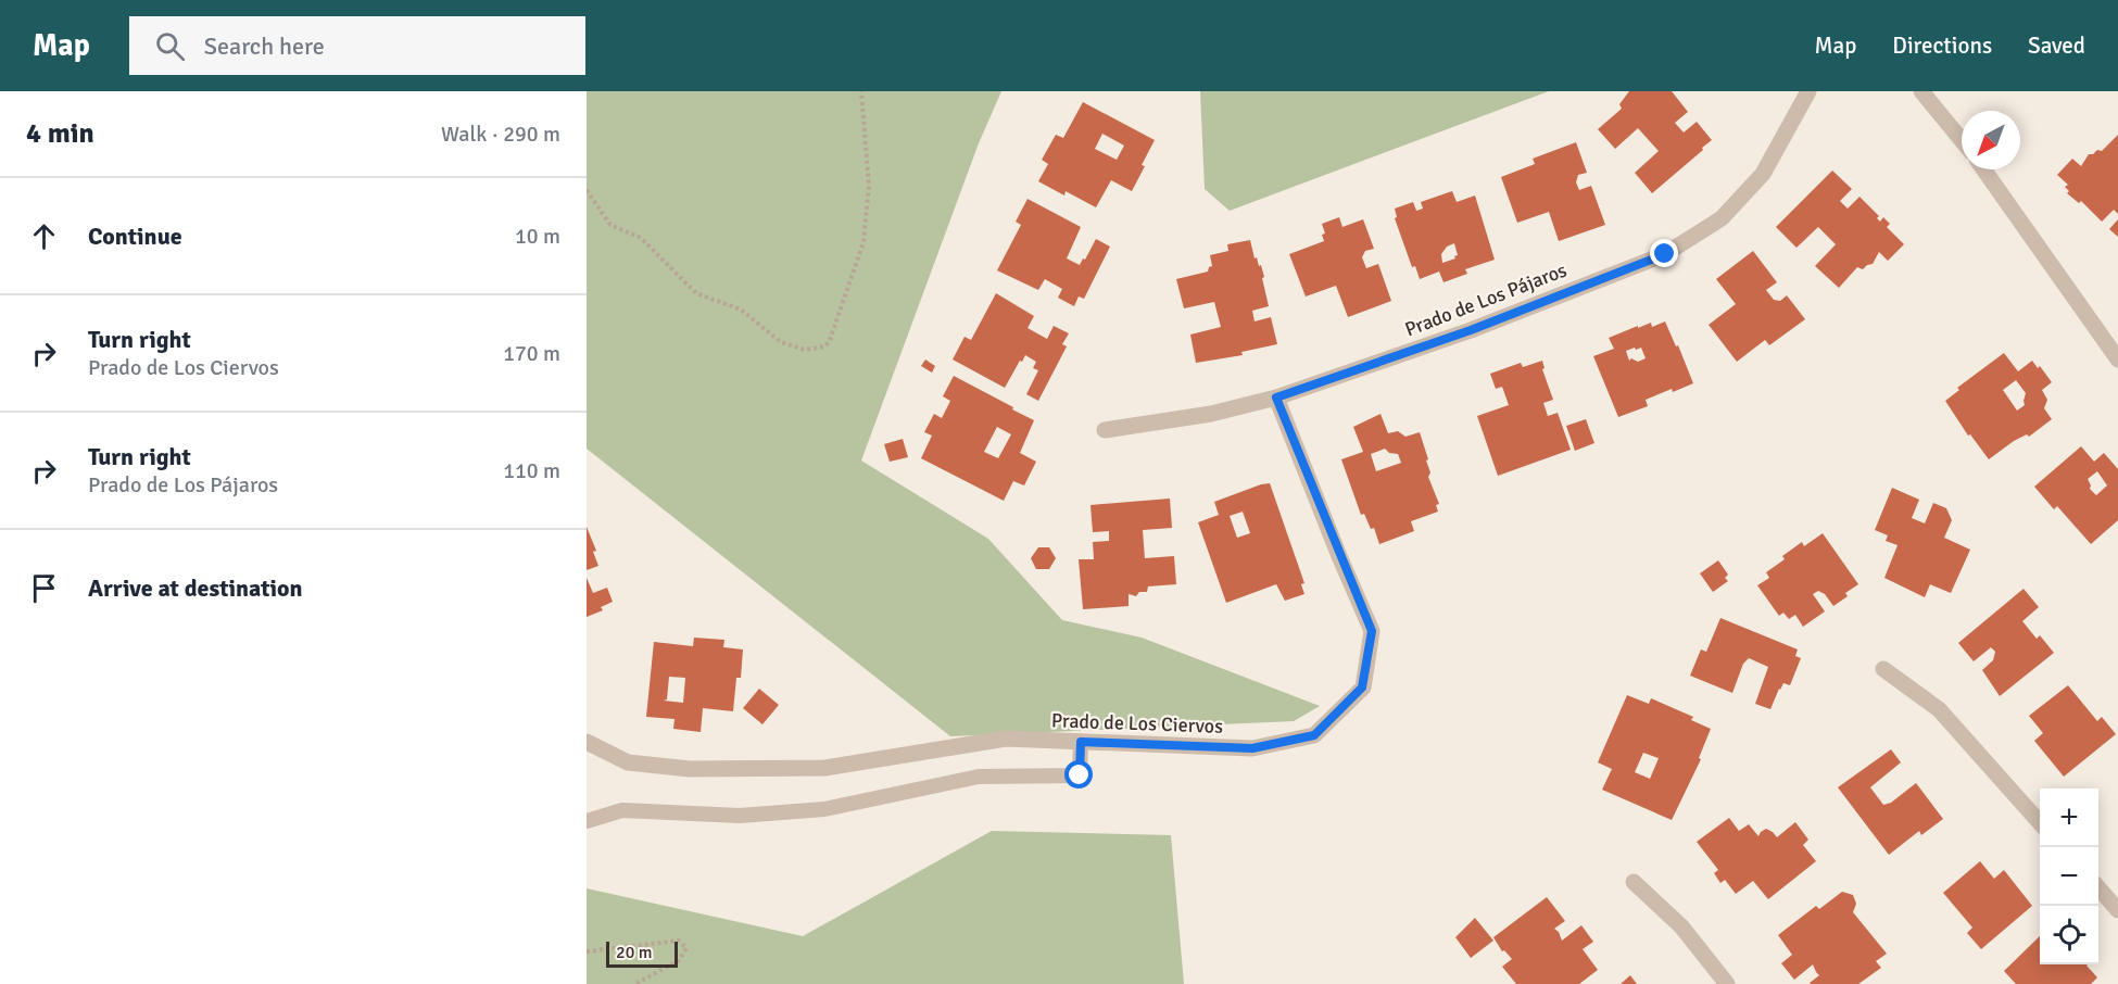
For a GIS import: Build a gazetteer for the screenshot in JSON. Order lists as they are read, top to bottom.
{
  "streets": {
    "street": ["Prado de Los Pájaros", "Prado de Los Ciervos"]
  },
  "crossings": [
    ["Prado de Los Pájaros", "Prado de Los Ciervos"]
  ],
  "scale_bar": "20 m",
  "north": "bottom left",
  "page": {
    "header": "Map",
    "search": "Search here",
    "nav": ["Map", "Directions", "Saved"],
    "heading": ["4 min", "Walk · 290 m"],
    "list": [
      ["Continue", "10 m"],
      ["Turn right", "Prado de Los Ciervos", "170 m"],
      ["Turn right", "Prado de Los Pájaros", "110 m"],
      "Arrive at destination"
    ],
    "map_buttons": ["+", "−"],
    "scale": "20 m"
  }
}
